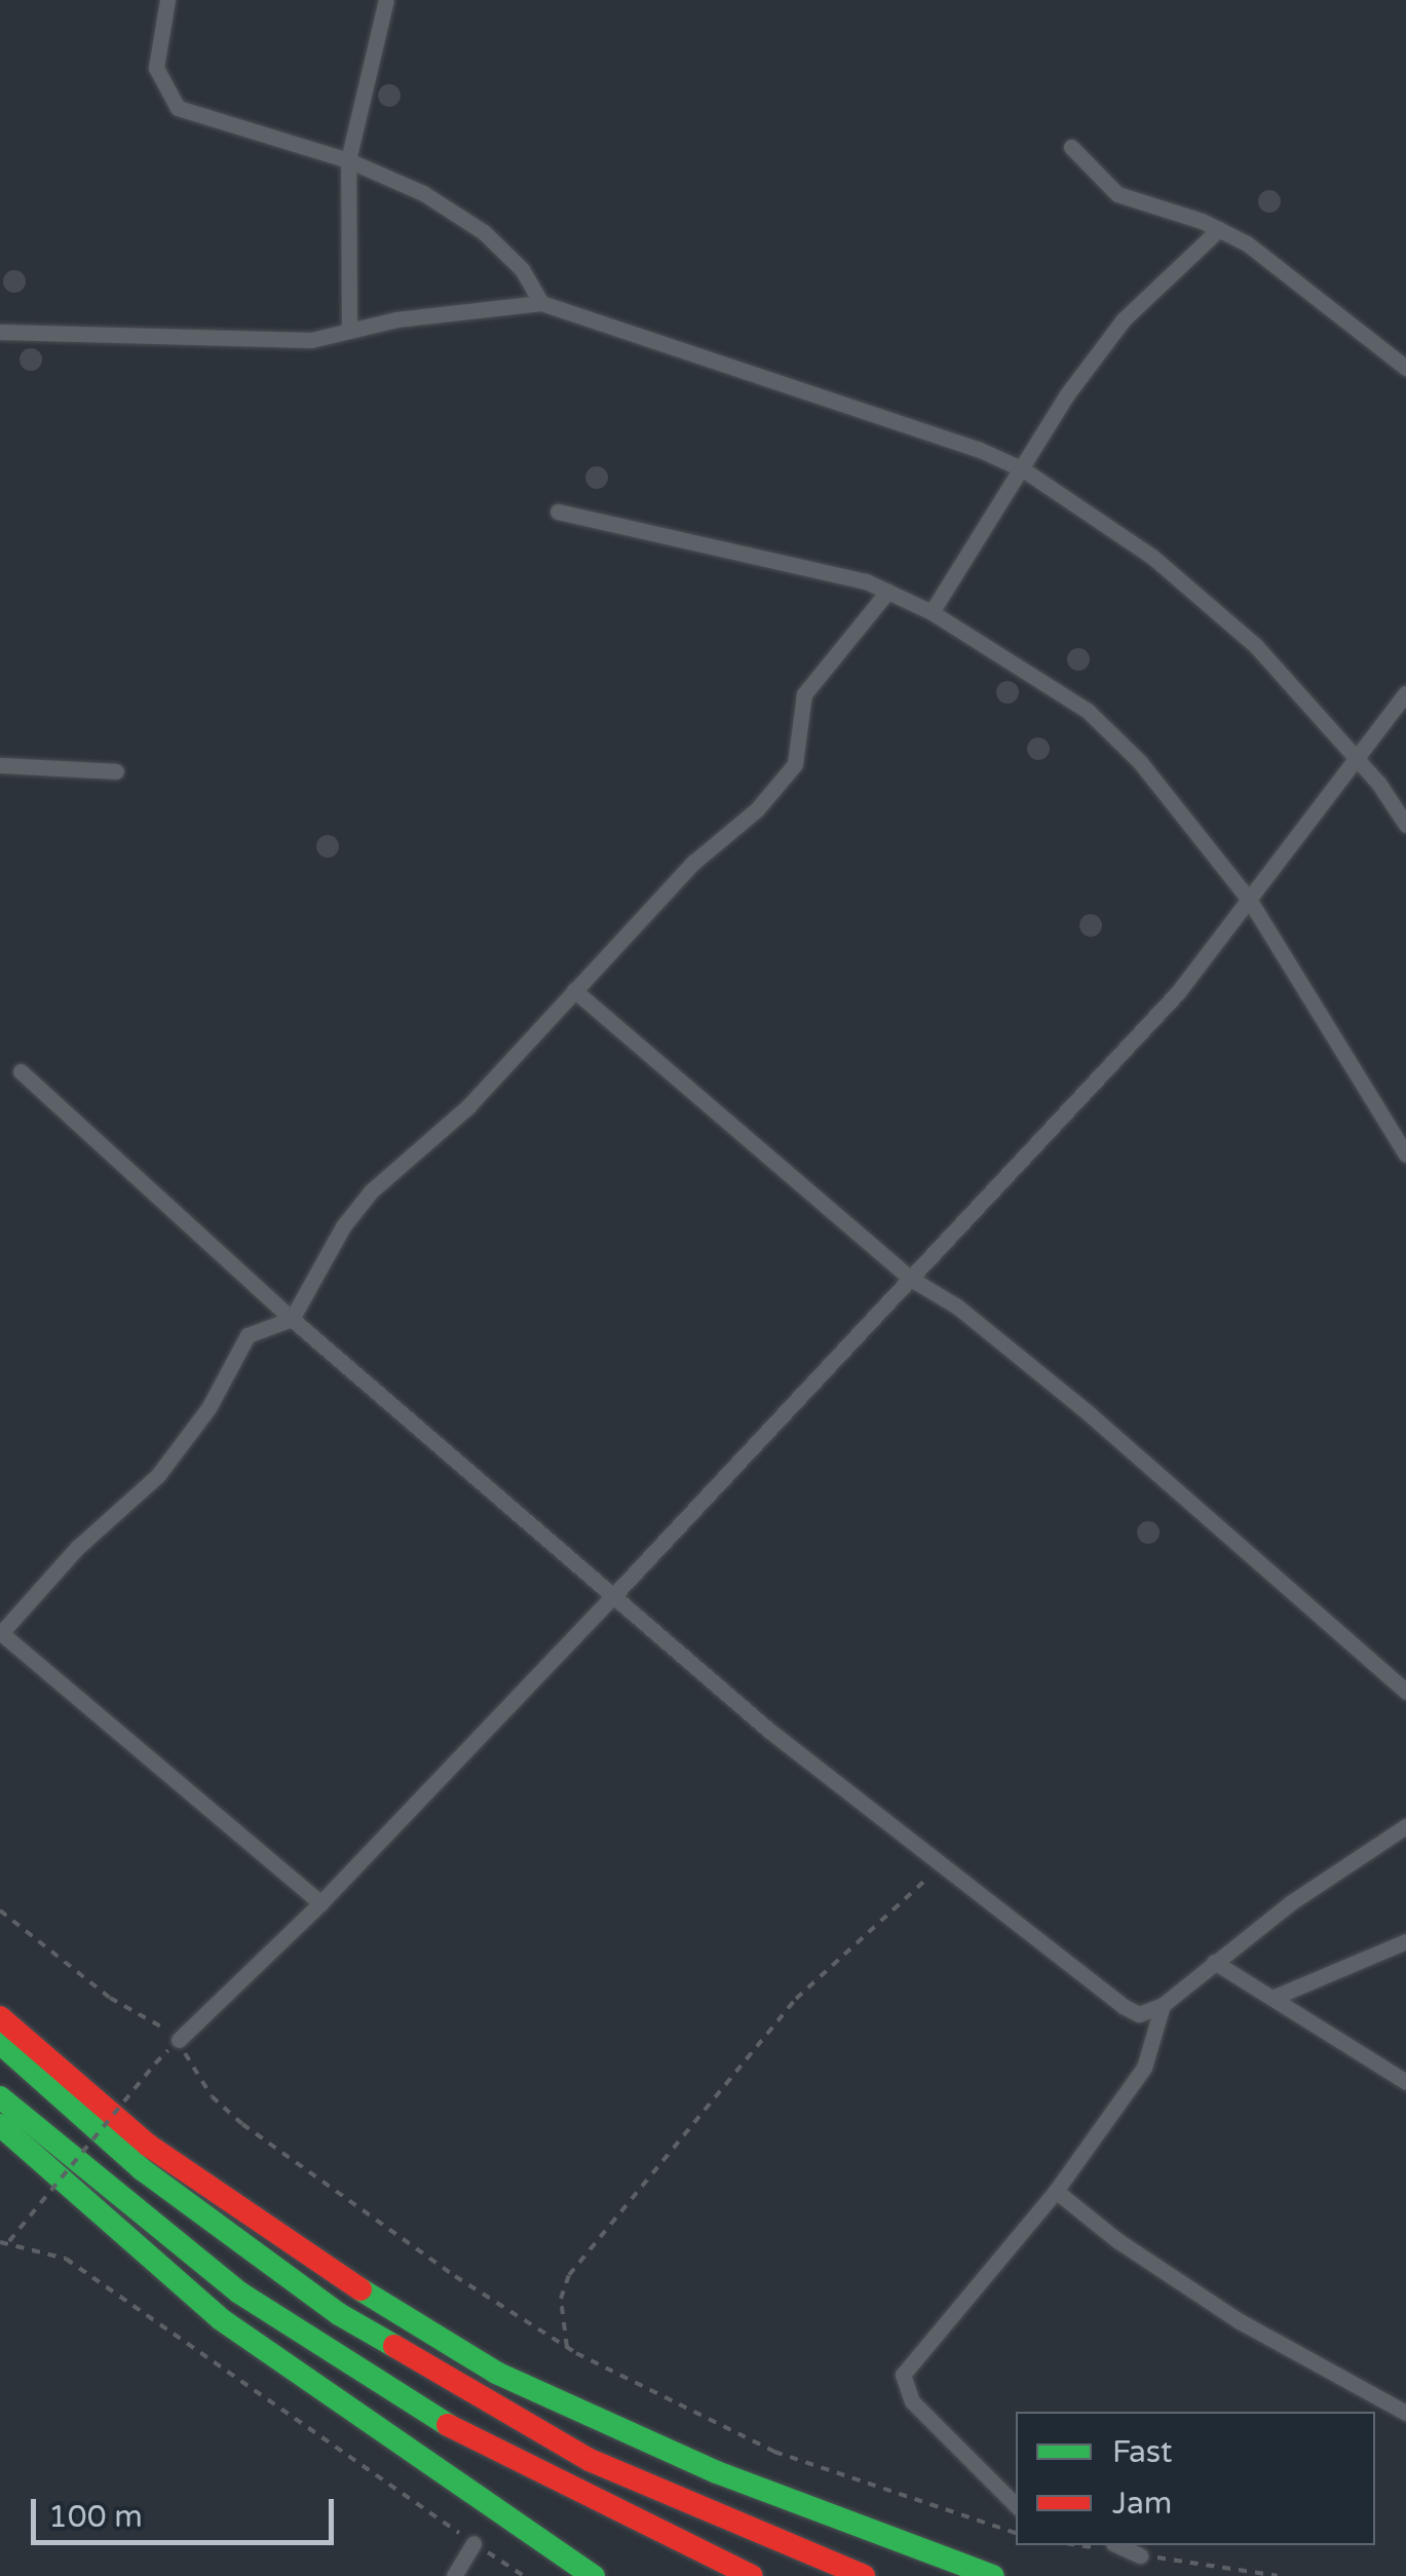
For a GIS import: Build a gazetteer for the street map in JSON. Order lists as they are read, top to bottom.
{
  "legend": ["Fast", "Jam"],
  "scale_bar": "100 m"
}
